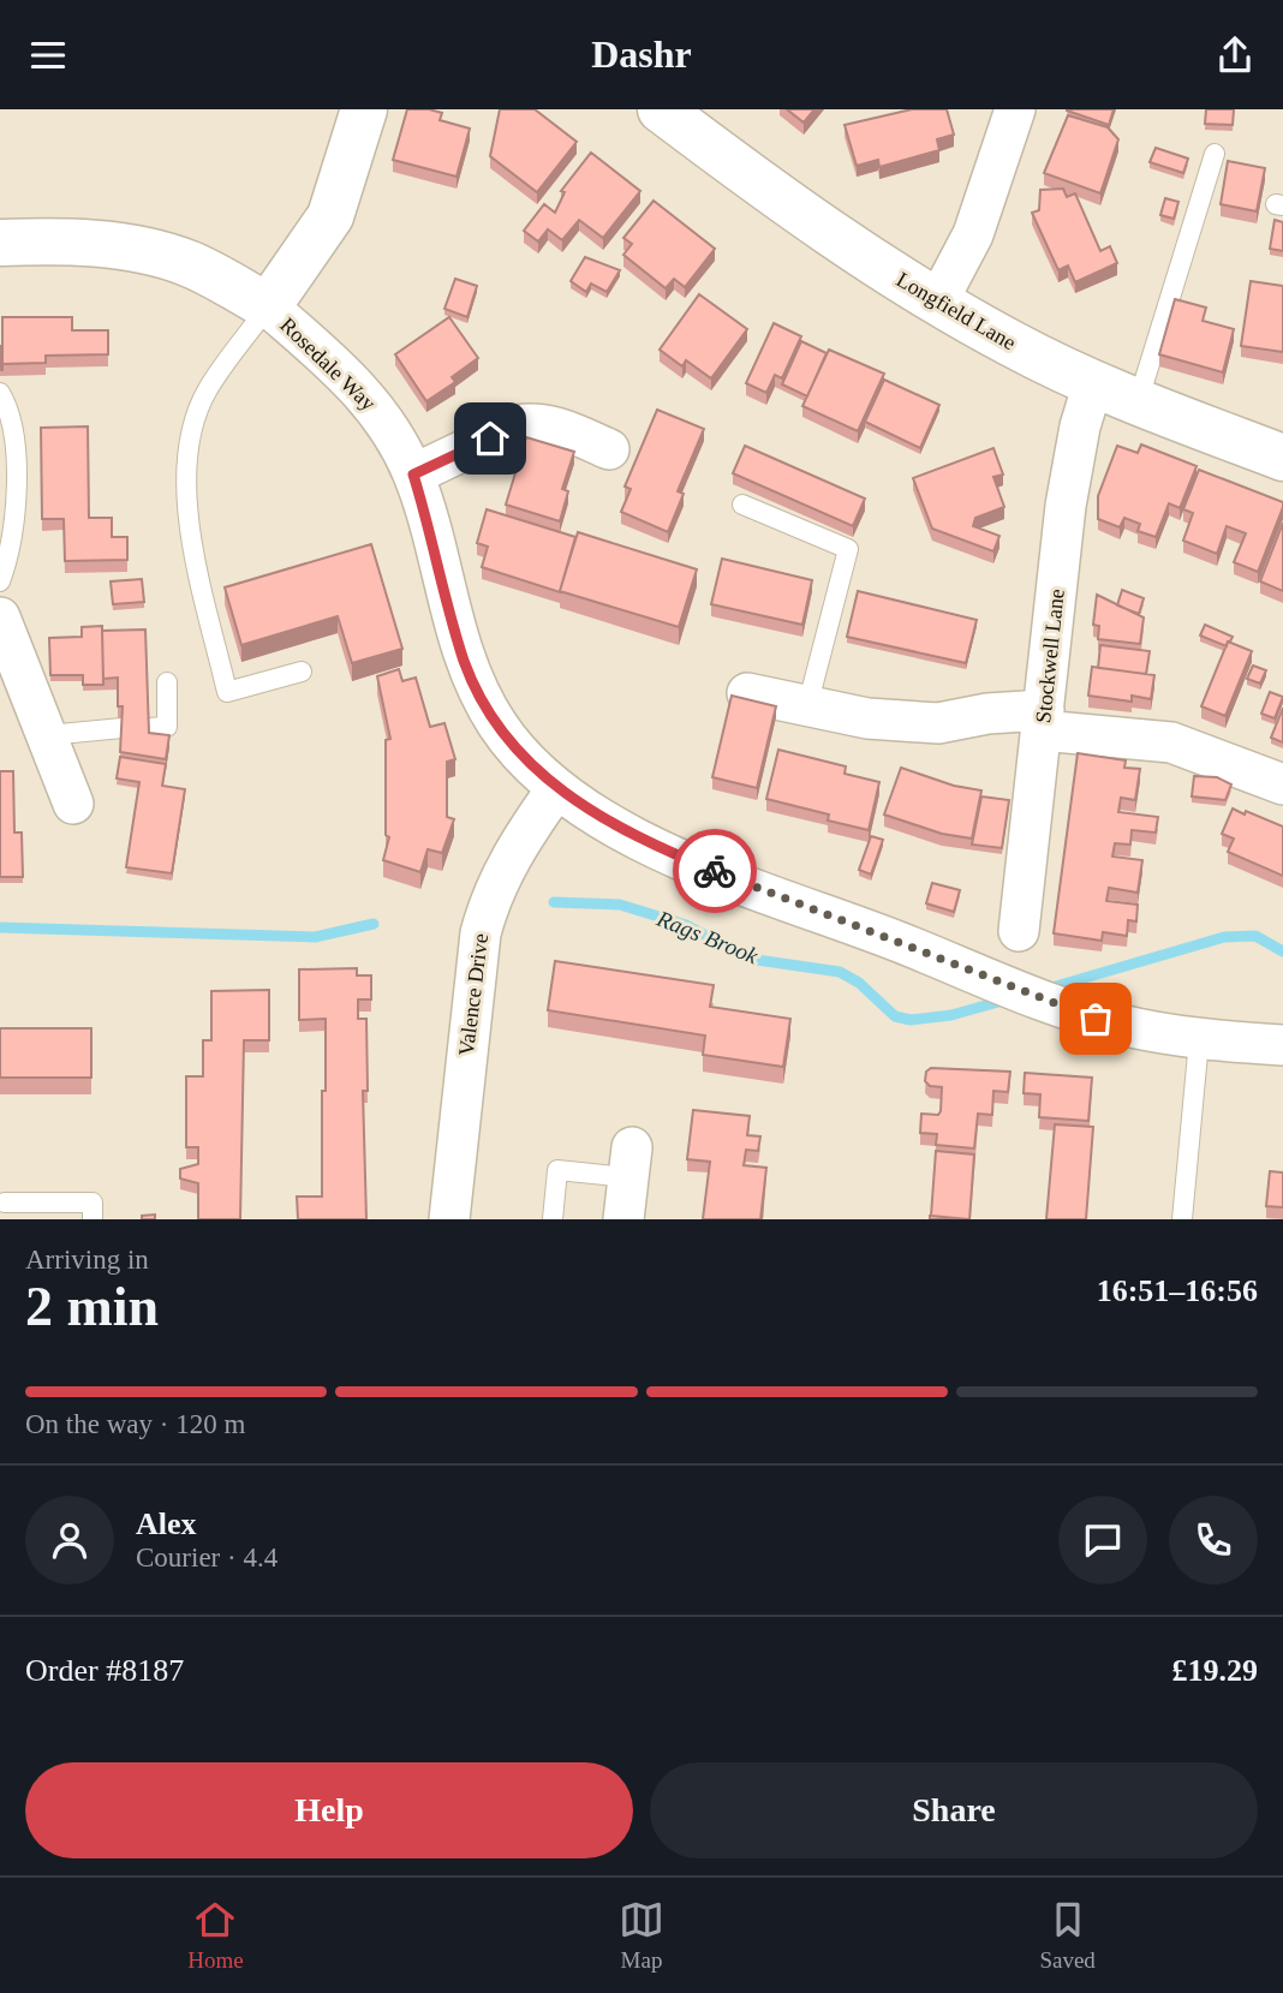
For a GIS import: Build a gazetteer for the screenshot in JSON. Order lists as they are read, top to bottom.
{
  "streets": {
    "street": [
      "Longfield Lane",
      "Rosedale Way",
      "Stockwell Lane",
      "Valence Drive"
    ]
  },
  "crossings": [
    ["Longfield Lane", "Stockwell Lane"],
    ["Rosedale Way", "Valence Drive"]
  ],
  "water": ["Rags Brook"],
  "page": {
    "header": "Dashr",
    "heading": ["2 min", "Arriving in", "16:51–16:56"],
    "panel": [
      "Alex",
      "Courier · 4.4",
      "Order #8187",
      "£19.29"
    ],
    "bar": "On the way · 120 m",
    "buttons": ["Help", "Share"],
    "tabs": ["Home", "Map", "Saved"]
  }
}
